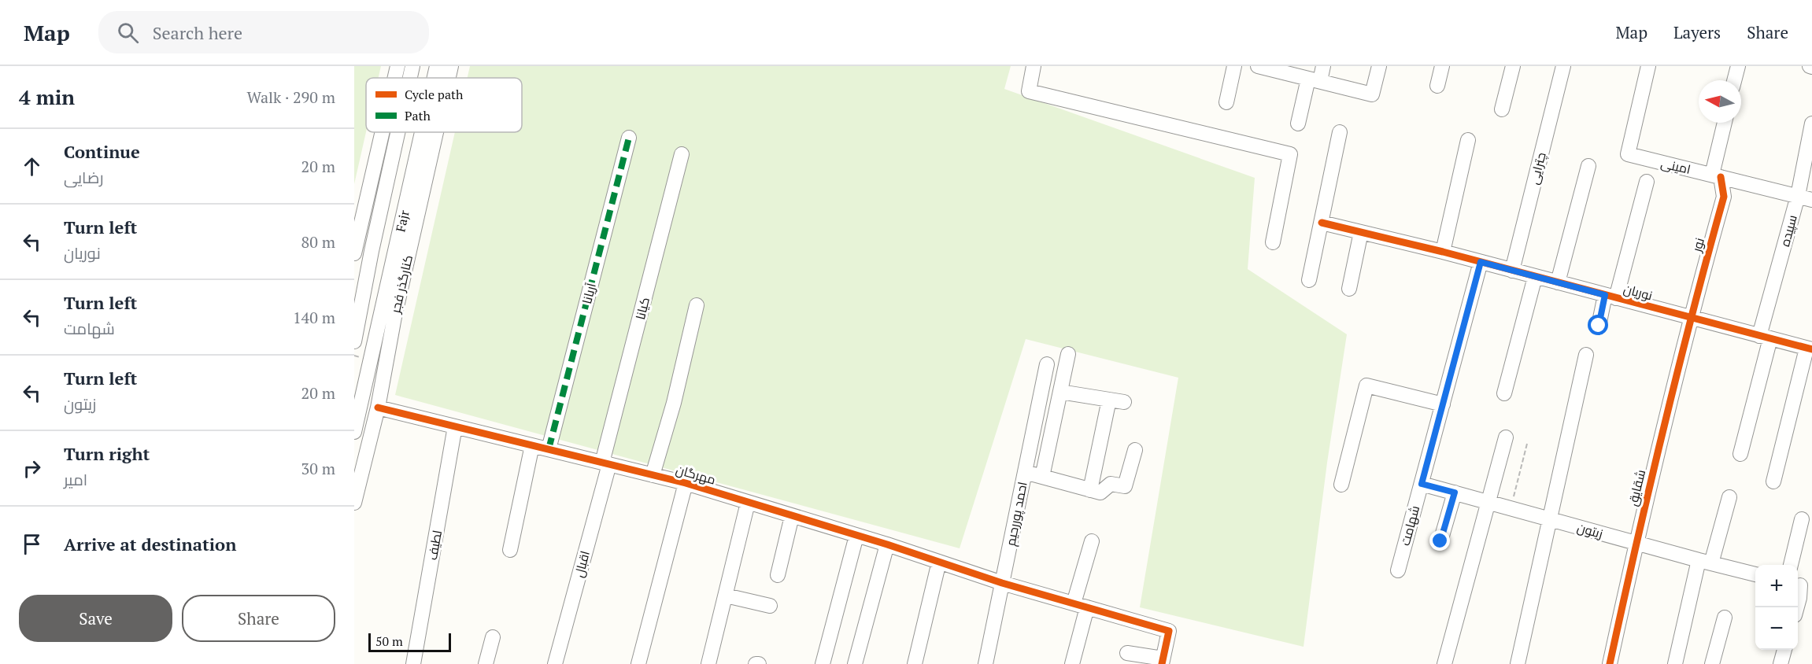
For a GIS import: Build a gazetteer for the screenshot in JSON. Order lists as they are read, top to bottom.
{
  "streets": {
    "street": [
      "امینی",
      "چترایی",
      "Fajr",
      "سپیده",
      "نور",
      "کنارگذر فجر",
      "نوریان",
      "آریانا",
      "کیانا",
      "مهرگان",
      "شقایق",
      "احمد پوررحیم",
      "شهامت",
      "زیتون",
      "لطیف",
      "اقبال"
    ]
  },
  "crossings": [
    ["امینی", "سپیده"],
    ["امینی", "نور"],
    ["چترایی", "نوریان"],
    ["سپیده", "نوریان"],
    ["نور", "نوریان"],
    ["نور", "شقایق"],
    ["کنارگذر فجر", "مهرگان"],
    ["نوریان", "شقایق"],
    ["نوریان", "شهامت"],
    ["آریانا", "مهرگان"],
    ["کیانا", "مهرگان"],
    ["کیانا", "اقبال"],
    ["مهرگان", "احمد پوررحیم"],
    ["مهرگان", "لطیف"],
    ["مهرگان", "اقبال"],
    ["شقایق", "زیتون"],
    ["شهامت", "زیتون"]
  ],
  "legend": ["Cycle path", "Path"],
  "scale_bar": "50 m",
  "north": "left",
  "page": {
    "header": "Map",
    "search": "Search here",
    "nav": ["Map", "Layers", "Share"],
    "heading": ["4 min", "Walk · 290 m"],
    "list": [
      ["Continue", "رضایی", "20 m"],
      ["Turn left", "نوریان", "80 m"],
      ["Turn left", "شهامت", "140 m"],
      ["Turn left", "زیتون", "20 m"],
      ["Turn right", "امیر", "30 m"],
      "Arrive at destination"
    ],
    "map_buttons": ["+", "−"],
    "buttons": ["Save", "Share"],
    "scale": "50 m"
  }
}
